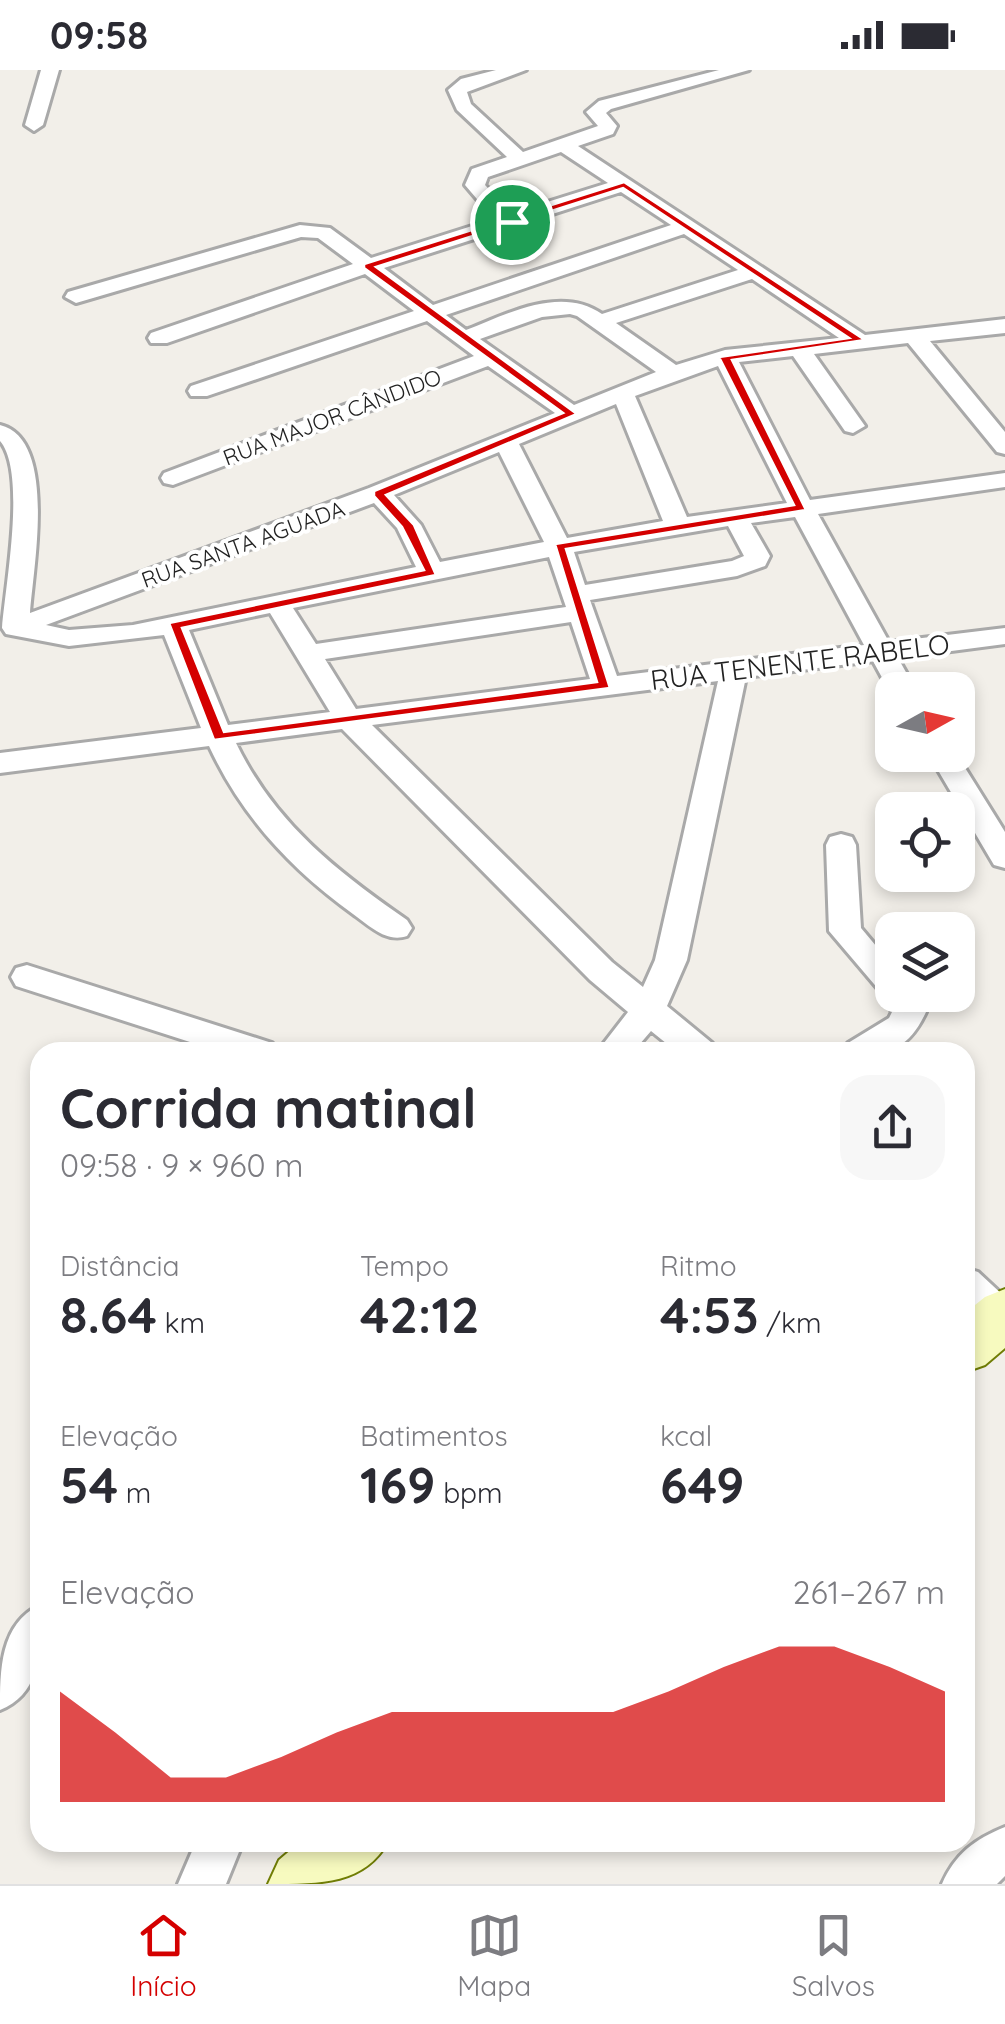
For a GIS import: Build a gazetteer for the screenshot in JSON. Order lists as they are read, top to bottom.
{
  "streets": {
    "street": ["RUA MAJOR CÂNDIDO", "RUA SANTA AGUADA", "RUA TENENTE RABELO"]
  },
  "north": "right",
  "page": {
    "status": "09:58",
    "heading": ["Corrida matinal", "09:58 · 9 × 960 m"],
    "stats": [
      ["Distância", "8.64 km"],
      ["Tempo", "42:12"],
      ["Ritmo", "4:53 /km"],
      ["Elevação", "54 m"],
      ["Batimentos", "169 bpm"],
      ["kcal", "649"]
    ],
    "chart": ["Elevação", "261–267 m"],
    "tabs": ["Início", "Mapa", "Salvos"]
  }
}
